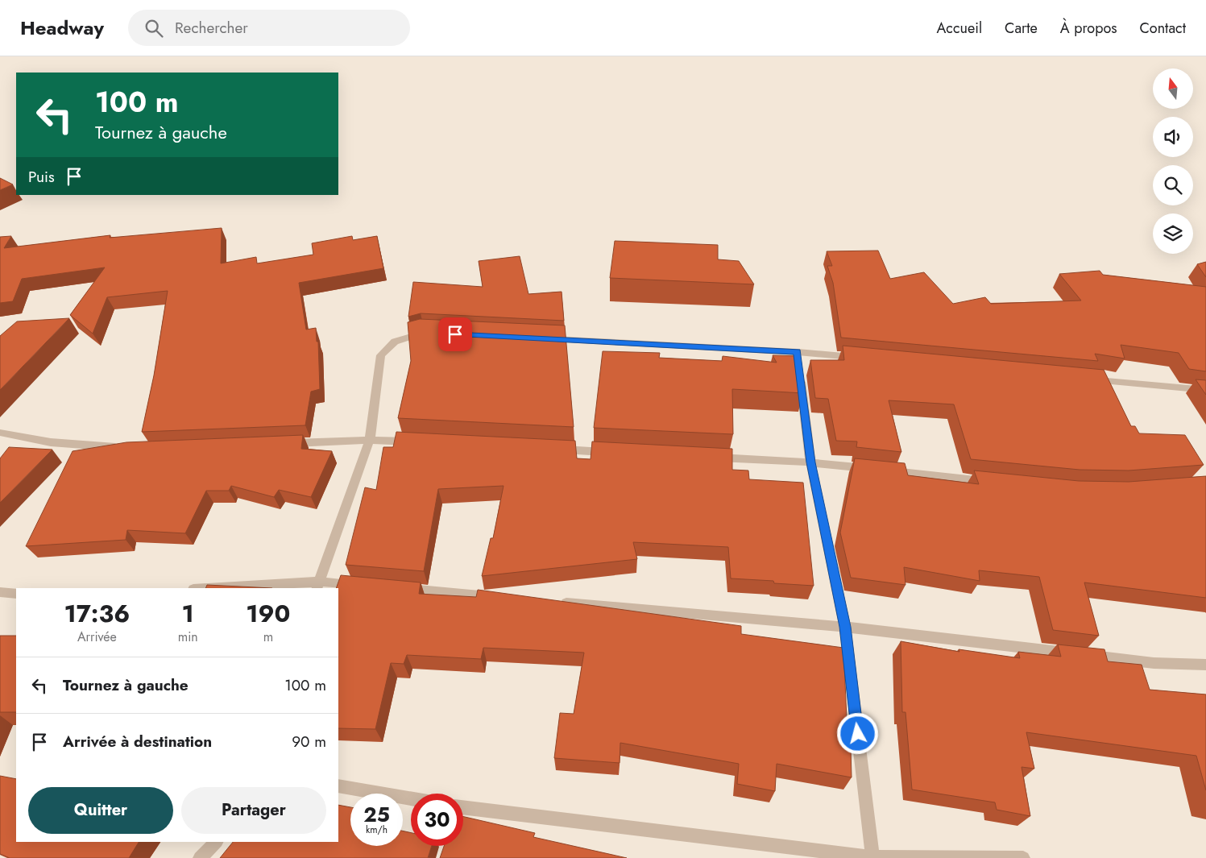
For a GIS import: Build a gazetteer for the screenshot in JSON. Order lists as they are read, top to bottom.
{
  "north": "top",
  "page": {
    "header": "Headway",
    "search": "Rechercher",
    "nav": [
      "Accueil",
      "Carte",
      "À propos",
      "Contact"
    ],
    "turn": ["100 m", "Tournez à gauche"],
    "then": "Puis",
    "eta": [
      "17:36",
      "Arrivée",
      "1",
      "min",
      "190",
      "m"
    ],
    "list": [
      {
        "name": "Tournez à gauche",
        "value": "100 m"
      },
      {
        "name": "Arrivée à destination",
        "value": "90 m"
      }
    ],
    "buttons": ["Quitter", "Partager"],
    "speed": "25 km/h",
    "limit": "30"
  }
}
